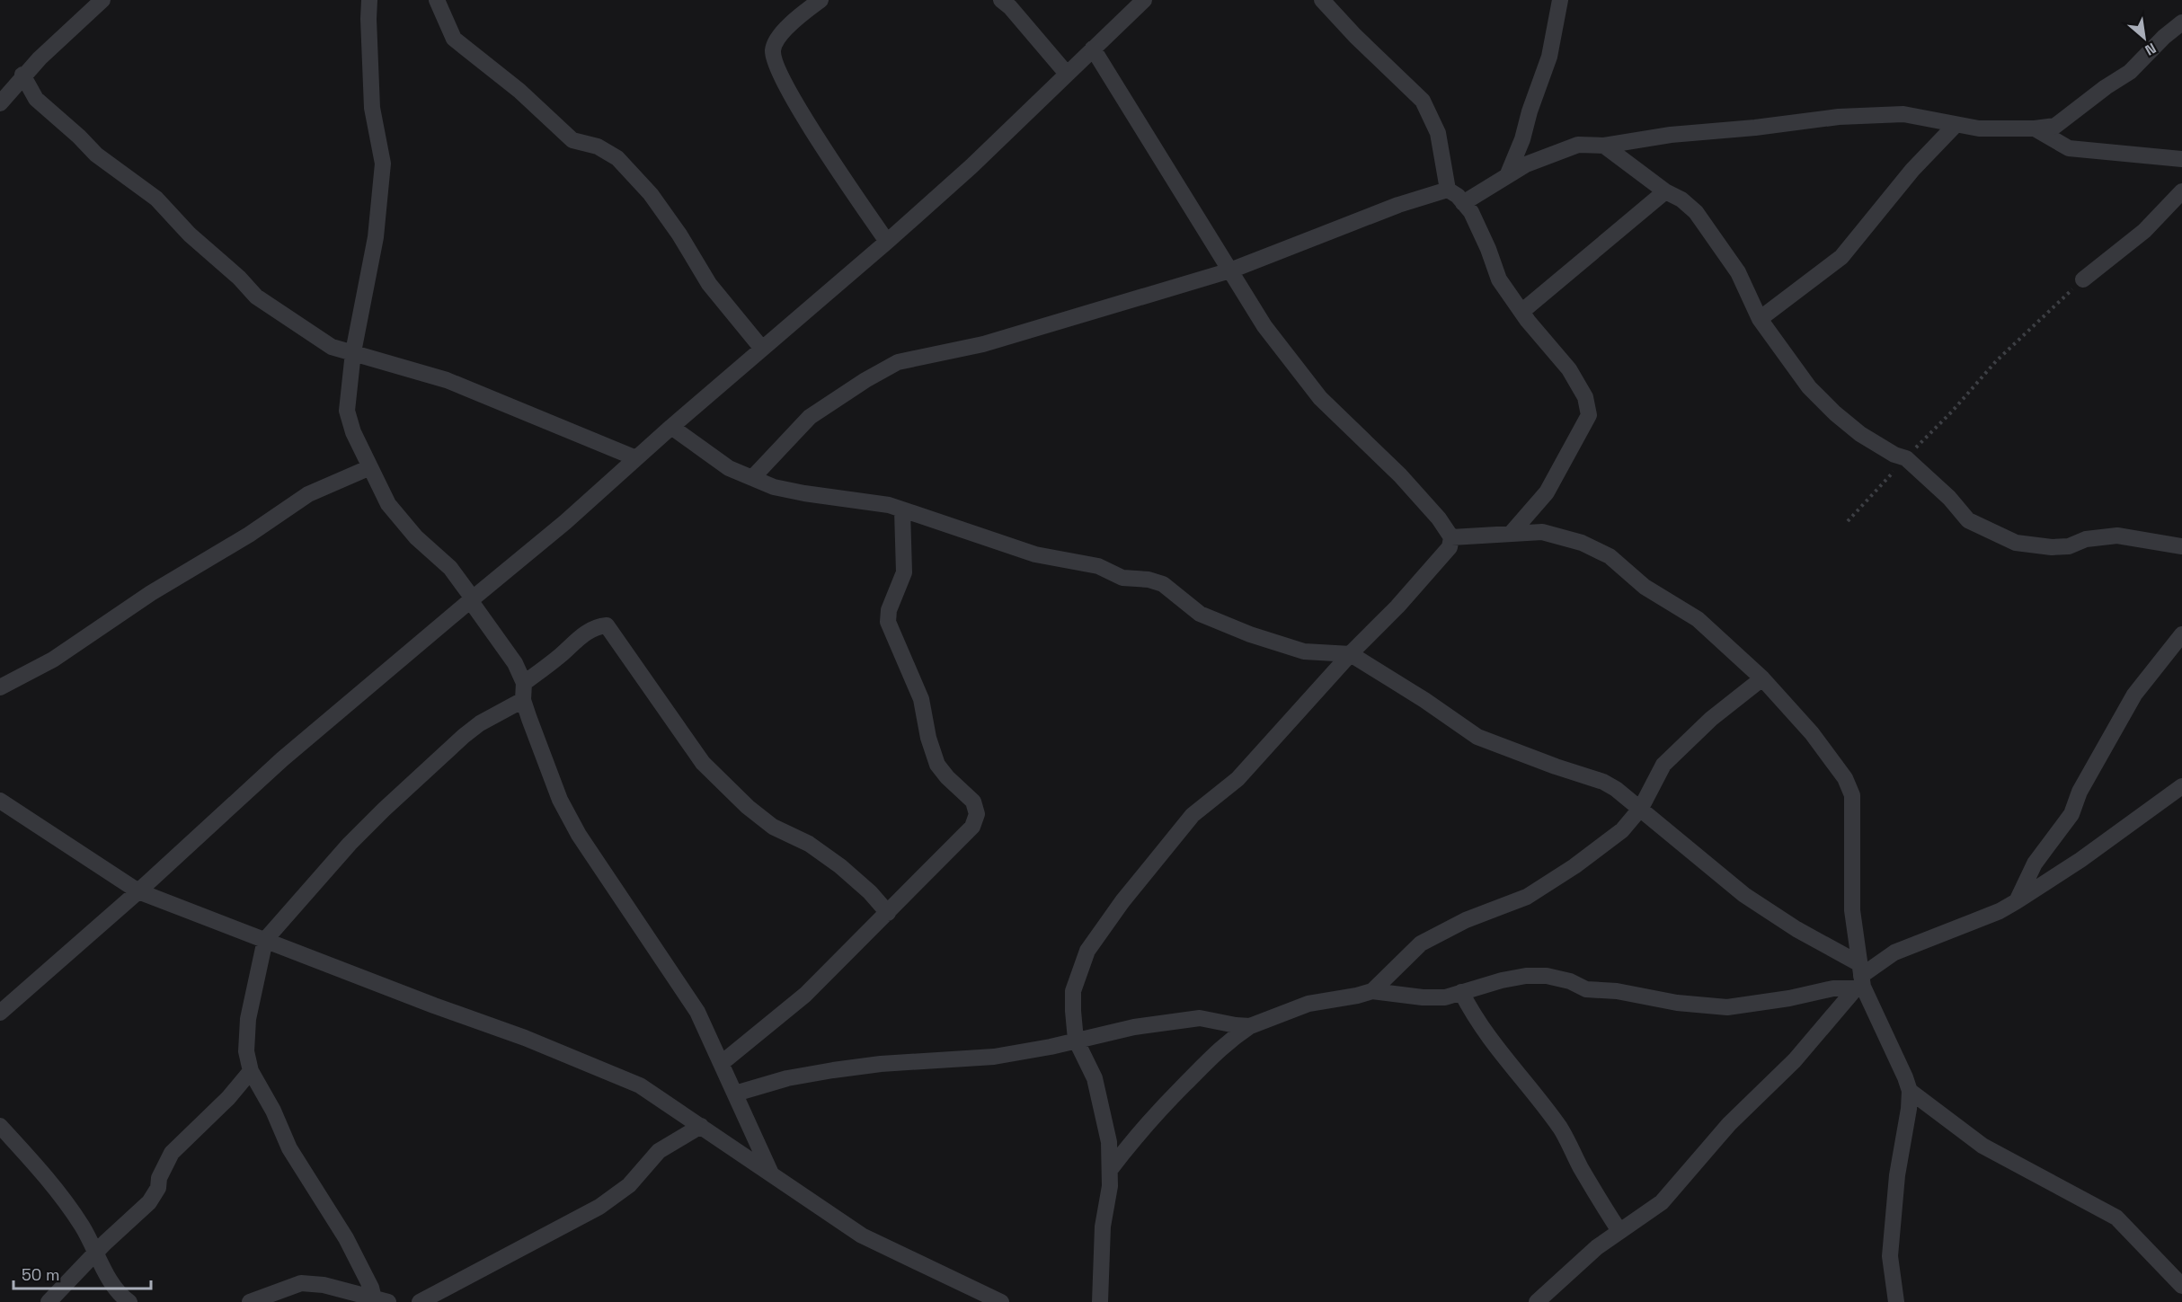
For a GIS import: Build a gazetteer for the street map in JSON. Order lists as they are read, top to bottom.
{
  "scale_bar": "50 m",
  "north": "bottom right"
}
